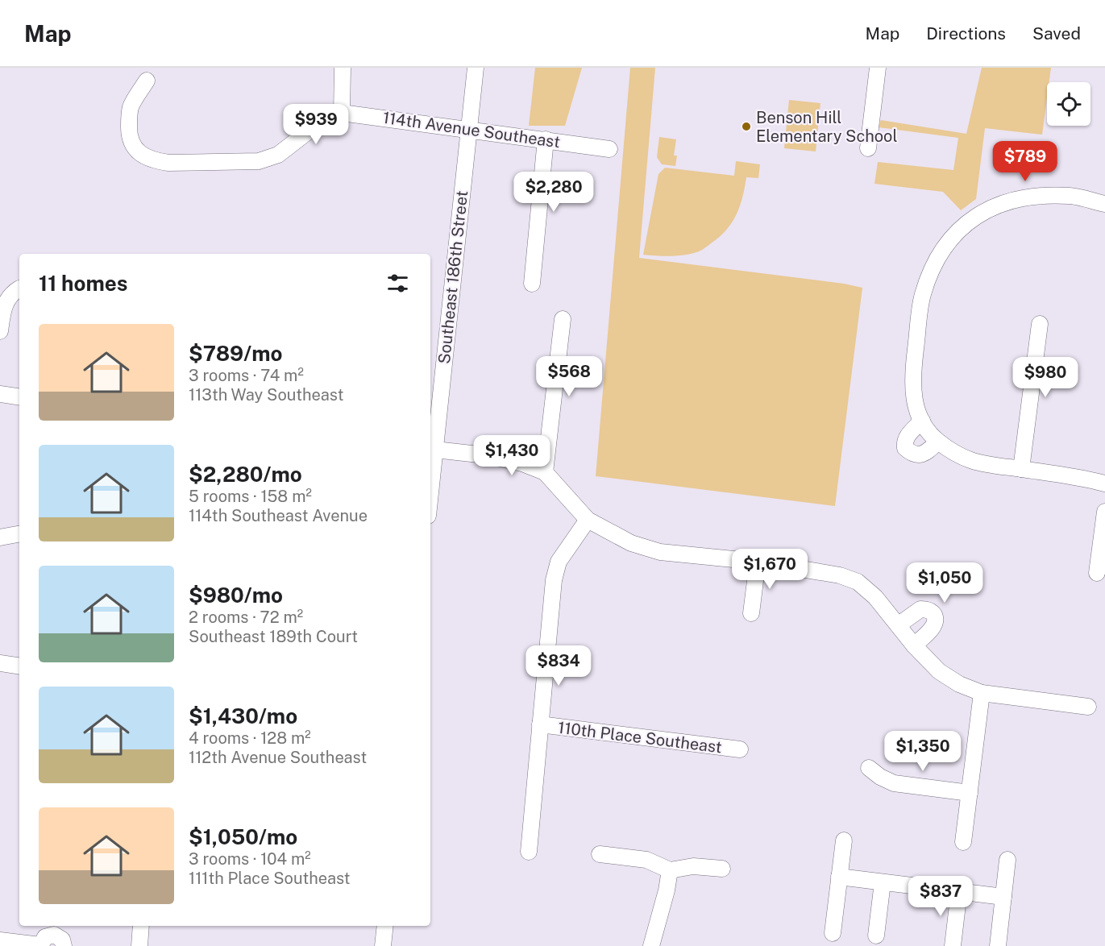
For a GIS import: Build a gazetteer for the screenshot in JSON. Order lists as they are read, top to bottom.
{
  "streets": {
    "street": ["114th Avenue Southeast", "Southeast 186th Street", "110th Place Southeast"]
  },
  "crossings": [
    ["114th Avenue Southeast", "Southeast 186th Street"]
  ],
  "places": ["Benson Hill Elementary School"],
  "page": {
    "header": "Map",
    "nav": ["Map", "Directions", "Saved"],
    "price": [
      "$939",
      "$789",
      "$2,280",
      "$568",
      "$980",
      "$1,430",
      "$1,670",
      "$1,050",
      "$834",
      "$1,350",
      "$837"
    ],
    "heading": "11 homes",
    "list": [
      {
        "name": "$789/mo",
        "note": "3 rooms · 74 m² · 113th Way Southeast"
      },
      {
        "name": "$2,280/mo",
        "note": "5 rooms · 158 m² · 114th Southeast Avenue"
      },
      {
        "name": "$980/mo",
        "note": "2 rooms · 72 m² · Southeast 189th Court"
      },
      {
        "name": "$1,430/mo",
        "note": "4 rooms · 128 m² · 112th Avenue Southeast"
      },
      {
        "name": "$1,050/mo",
        "note": "3 rooms · 104 m² · 111th Place Southeast"
      }
    ]
  }
}
